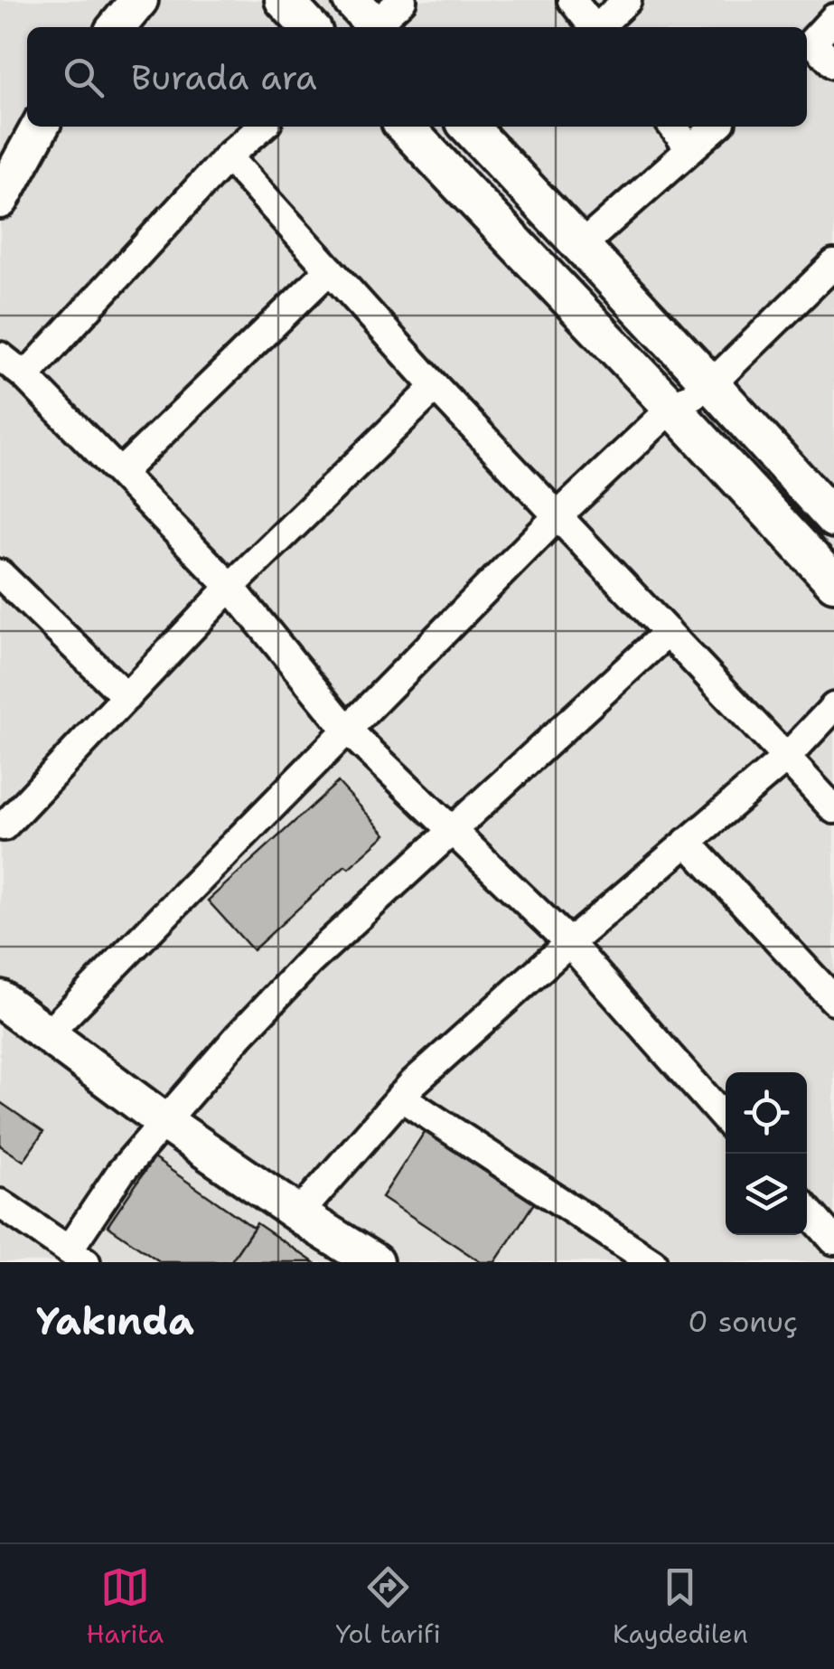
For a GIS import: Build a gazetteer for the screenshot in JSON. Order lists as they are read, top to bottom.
{
  "page": {
    "search": "Burada ara",
    "heading": ["Yakında", "0 sonuç"],
    "nav": ["Harita", "Yol tarifi", "Kaydedilen"]
  }
}
